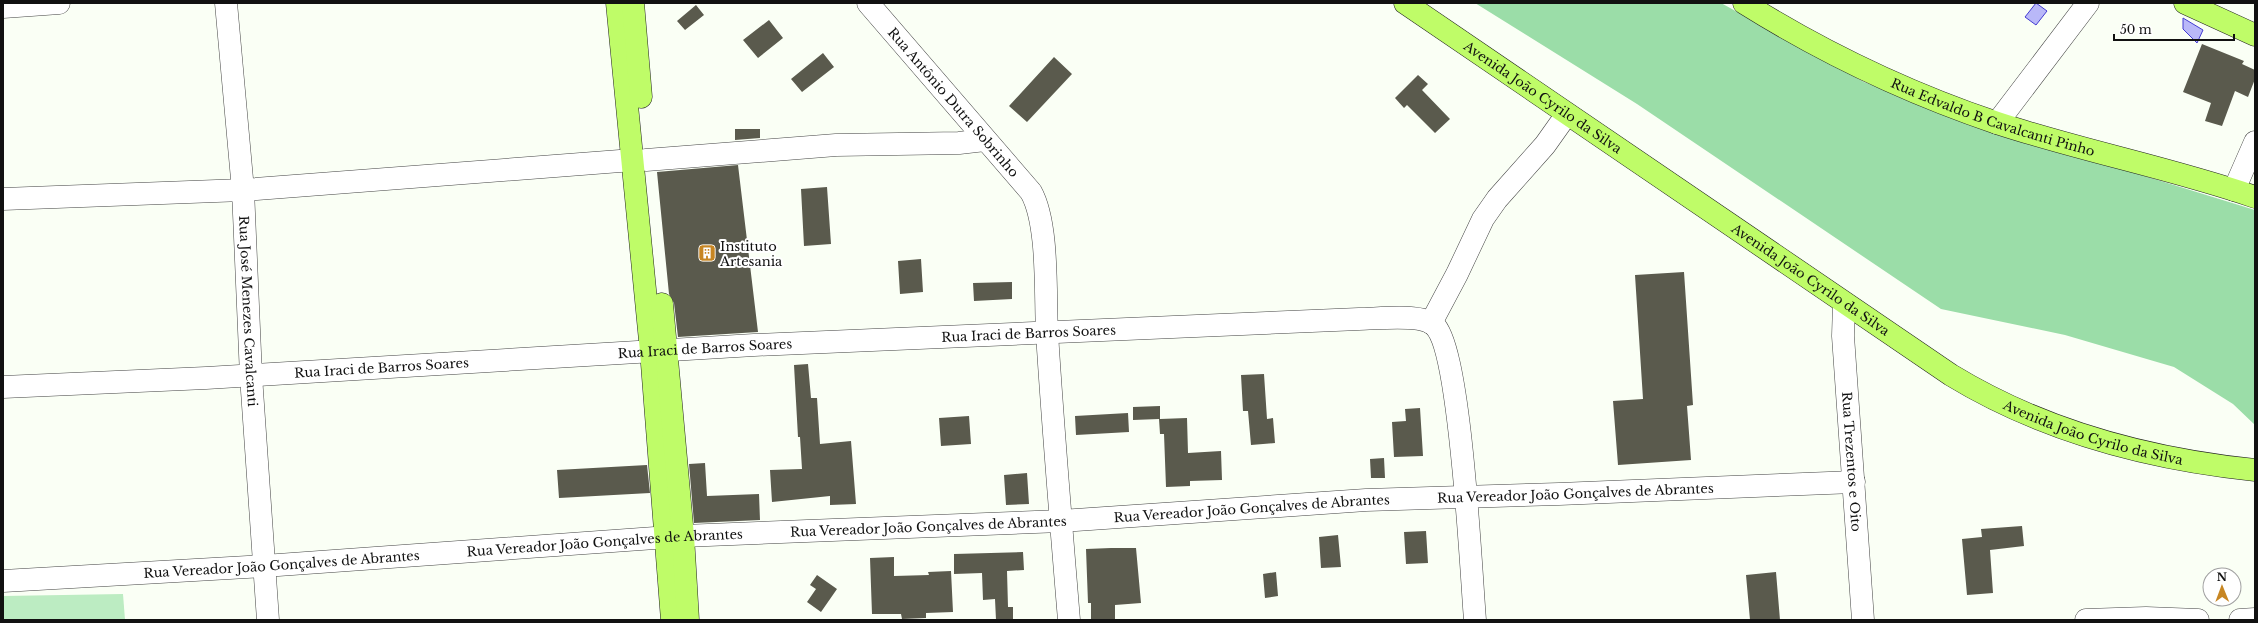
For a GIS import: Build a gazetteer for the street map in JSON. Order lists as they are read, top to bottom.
{
  "streets": {
    "main road": ["Avenida João Cyrilo da Silva", "Rua Edvaldo B Cavalcanti Pinho"],
    "street": [
      "Rua Antônio Dutra Sobrinho",
      "Rua José Menezes Cavalcanti",
      "Rua Iraci de Barros Soares",
      "Rua Trezentos e Oito",
      "Rua Vereador João Gonçalves de Abrantes"
    ]
  },
  "crossings": [
    ["Avenida João Cyrilo da Silva", "Rua Trezentos e Oito"],
    ["Rua Antônio Dutra Sobrinho", "Rua Iraci de Barros Soares"],
    ["Rua José Menezes Cavalcanti", "Rua Iraci de Barros Soares"],
    ["Rua José Menezes Cavalcanti", "Rua Vereador João Gonçalves de Abrantes"],
    ["Rua Trezentos e Oito", "Rua Vereador João Gonçalves de Abrantes"]
  ],
  "places": {
    "building": ["Instituto Artesania"]
  },
  "scale_bar": "50 m",
  "north": "top"
}
